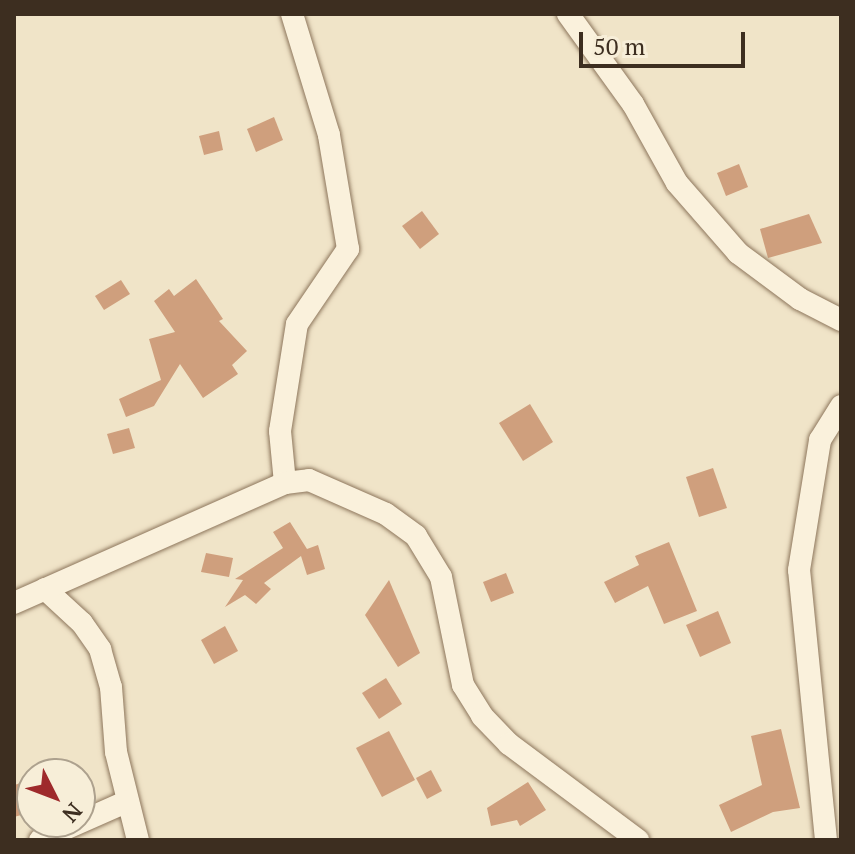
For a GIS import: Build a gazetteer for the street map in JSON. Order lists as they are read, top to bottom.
{
  "scale_bar": "50 m",
  "north": "bottom right"
}
